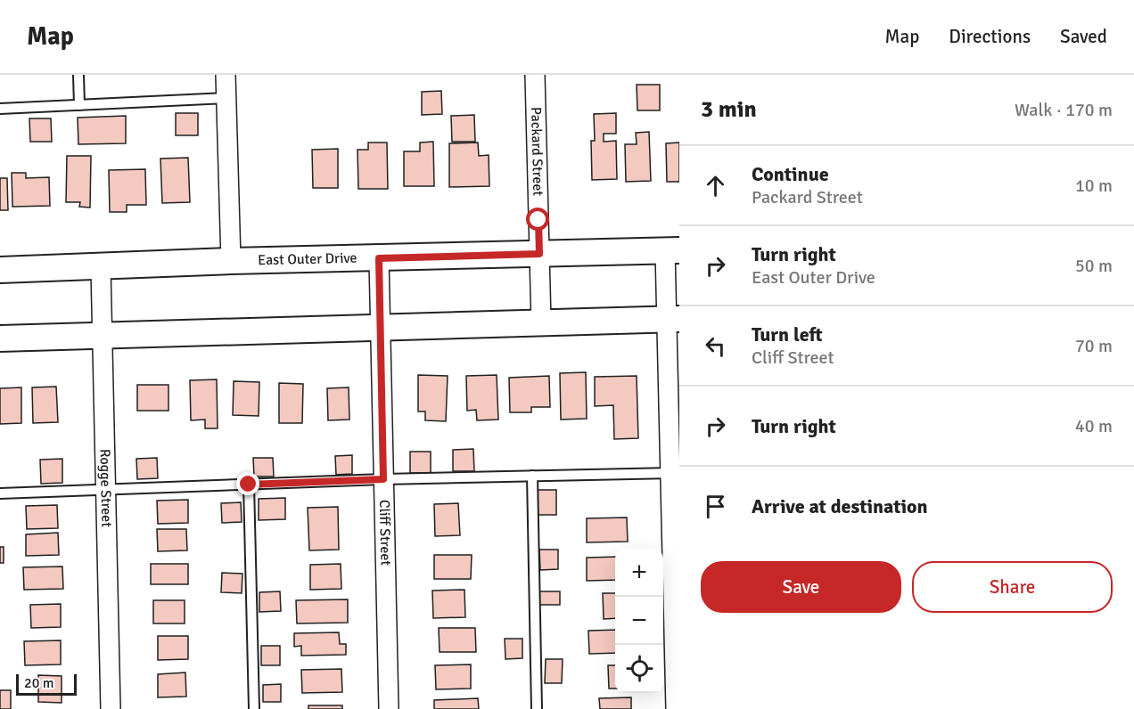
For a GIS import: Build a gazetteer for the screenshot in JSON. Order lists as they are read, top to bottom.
{
  "streets": {
    "main road": ["East Outer Drive"],
    "street": ["Packard Street", "Rogge Street", "Cliff Street"]
  },
  "crossings": [
    ["Packard Street", "East Outer Drive"],
    ["East Outer Drive", "Rogge Street"],
    ["East Outer Drive", "Cliff Street"]
  ],
  "scale_bar": "20 m",
  "page": {
    "header": "Map",
    "nav": ["Map", "Directions", "Saved"],
    "heading": ["3 min", "Walk · 170 m"],
    "list": [
      ["Continue", "Packard Street", "10 m"],
      ["Turn right", "East Outer Drive", "50 m"],
      ["Turn left", "Cliff Street", "70 m"],
      ["Turn right", "40 m"],
      "Arrive at destination"
    ],
    "buttons": ["Save", "Share"],
    "map_buttons": ["+", "−"],
    "scale": "20 m"
  }
}
